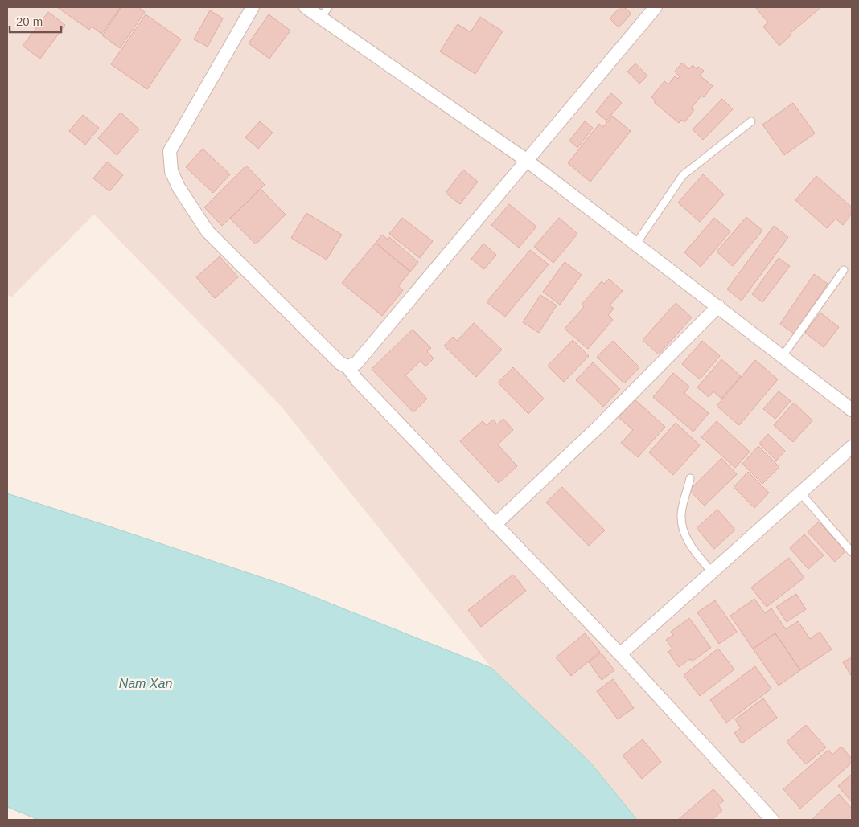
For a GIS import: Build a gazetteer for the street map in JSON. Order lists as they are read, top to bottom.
{
  "water": ["Nam Xan"],
  "scale_bar": "20 m"
}
